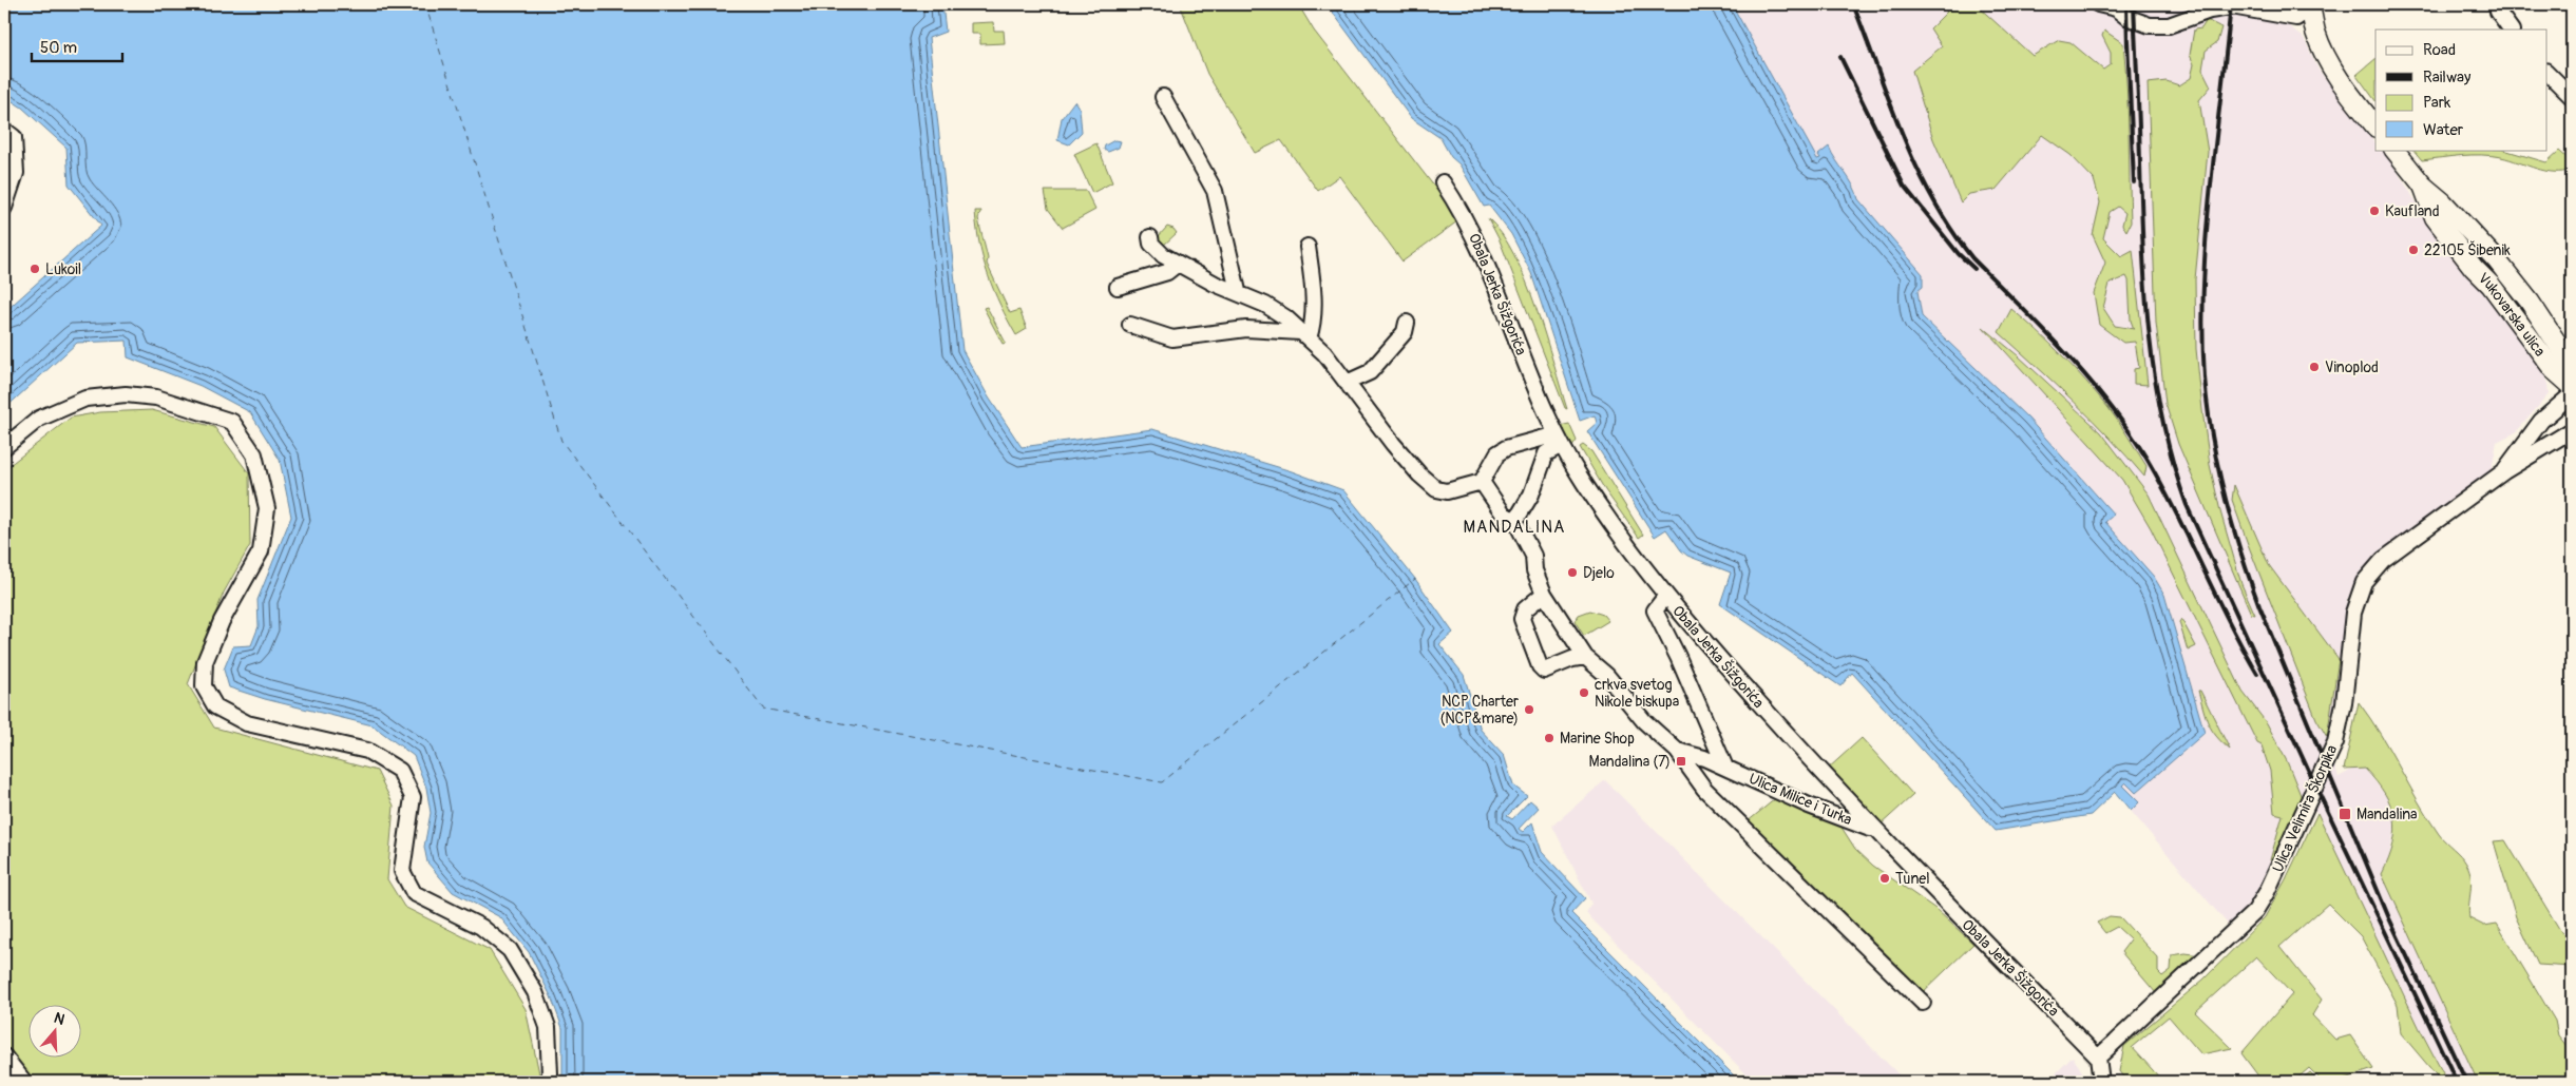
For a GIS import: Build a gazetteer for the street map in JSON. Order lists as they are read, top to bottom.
{
  "streets": {
    "main road": ["Vukovarska ulica"],
    "street": ["Obala Jerka Šižgorića", "Ulica Milice i Turka", "Ulica Velimira Škorpika"]
  },
  "crossings": [
    ["Obala Jerka Šižgorića", "Ulica Milice i Turka"],
    ["Obala Jerka Šižgorića", "Ulica Velimira Škorpika"]
  ],
  "districts": ["MANDALINA"],
  "places": {
    "other": [
      "Kaufland",
      "22105 Šibenik",
      "Lukoil",
      "Vinoplod",
      "Djelo",
      "crkva svetog Nikole biskupa",
      "NCP Charter (NCP&mare)",
      "Marine Shop",
      "Tunel"
    ],
    "transit": ["Mandalina (7)", "Mandalina"]
  },
  "legend": [
    "Road",
    "Railway",
    "Park",
    "Water"
  ],
  "scale_bar": "50 m",
  "north": "top"
}
